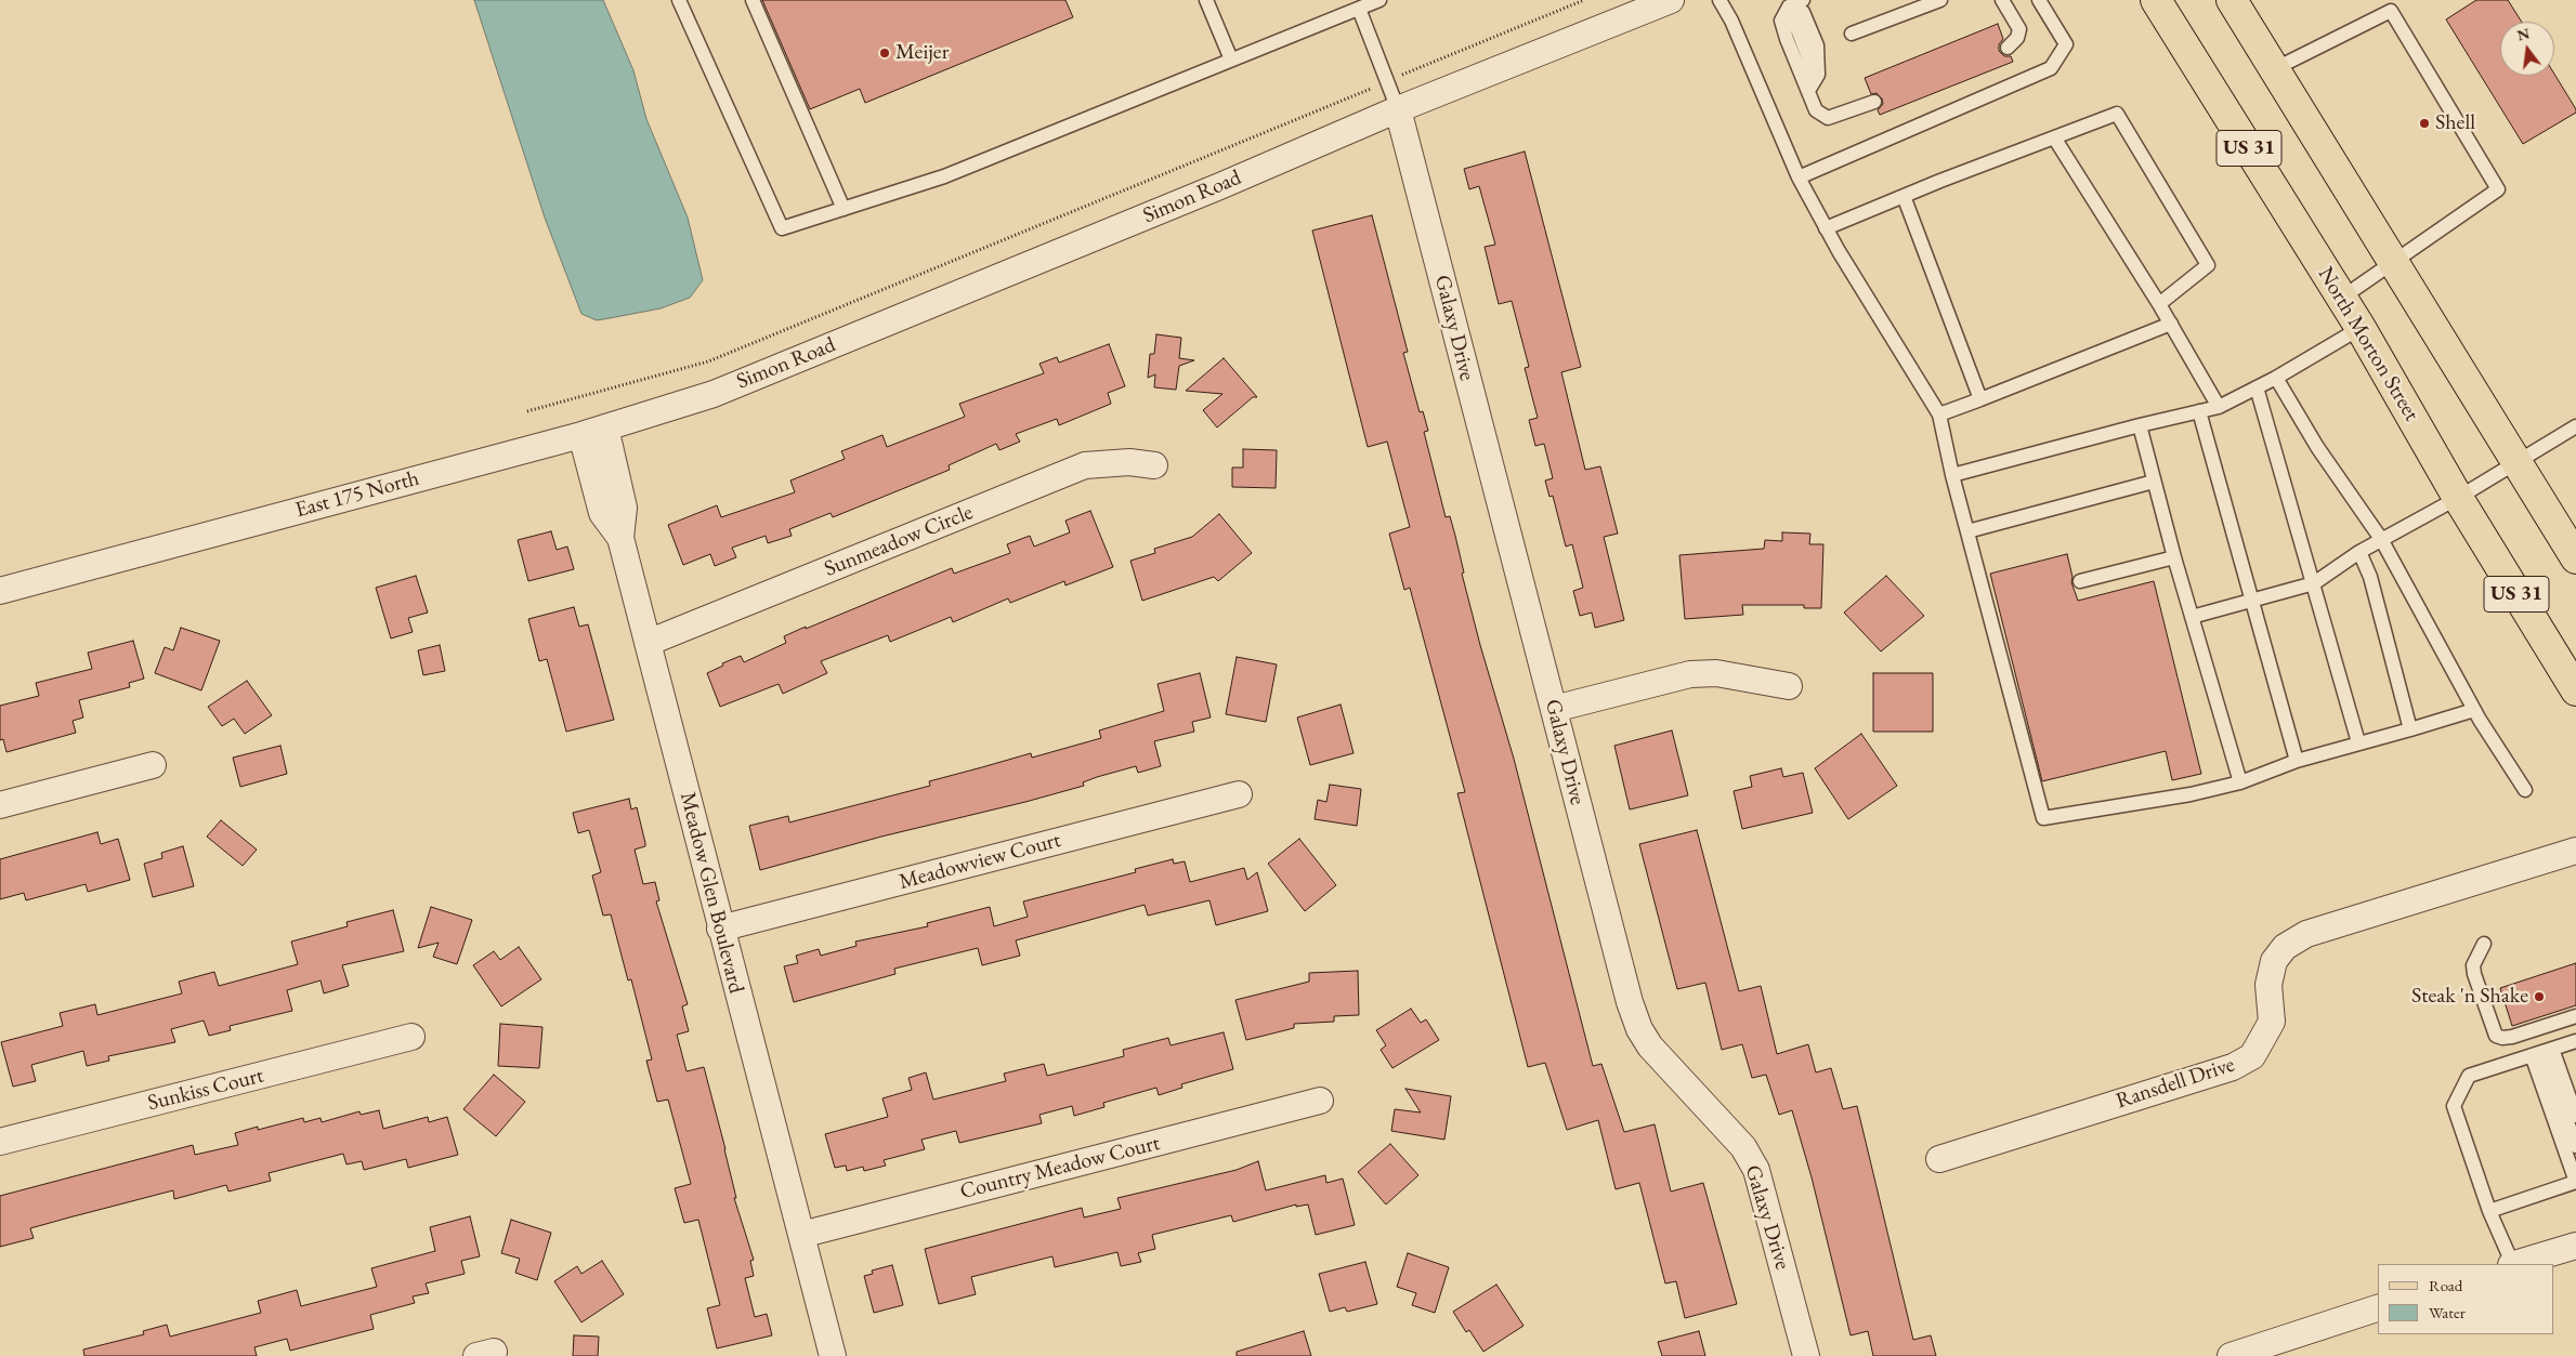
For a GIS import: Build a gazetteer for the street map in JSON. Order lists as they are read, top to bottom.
{
  "streets": {
    "main road": ["US 31", "North Morton Street"],
    "street": [
      "Simon Road",
      "Galaxy Drive",
      "East 175 North",
      "Sunmeadow Circle",
      "Meadowview Court",
      "Meadow Glen Boulevard",
      "Ransdell Drive",
      "Sunkiss Court",
      "Country Meadow Court"
    ]
  },
  "crossings": [
    ["Simon Road", "Galaxy Drive"],
    ["Simon Road", "East 175 North"],
    ["East 175 North", "Meadow Glen Boulevard"],
    ["Sunmeadow Circle", "Meadow Glen Boulevard"],
    ["Meadowview Court", "Meadow Glen Boulevard"],
    ["Meadow Glen Boulevard", "Country Meadow Court"]
  ],
  "places": ["Meijer", "Shell", "Steak 'n Shake"],
  "legend": ["Road", "Water"],
  "north": "top"
}
